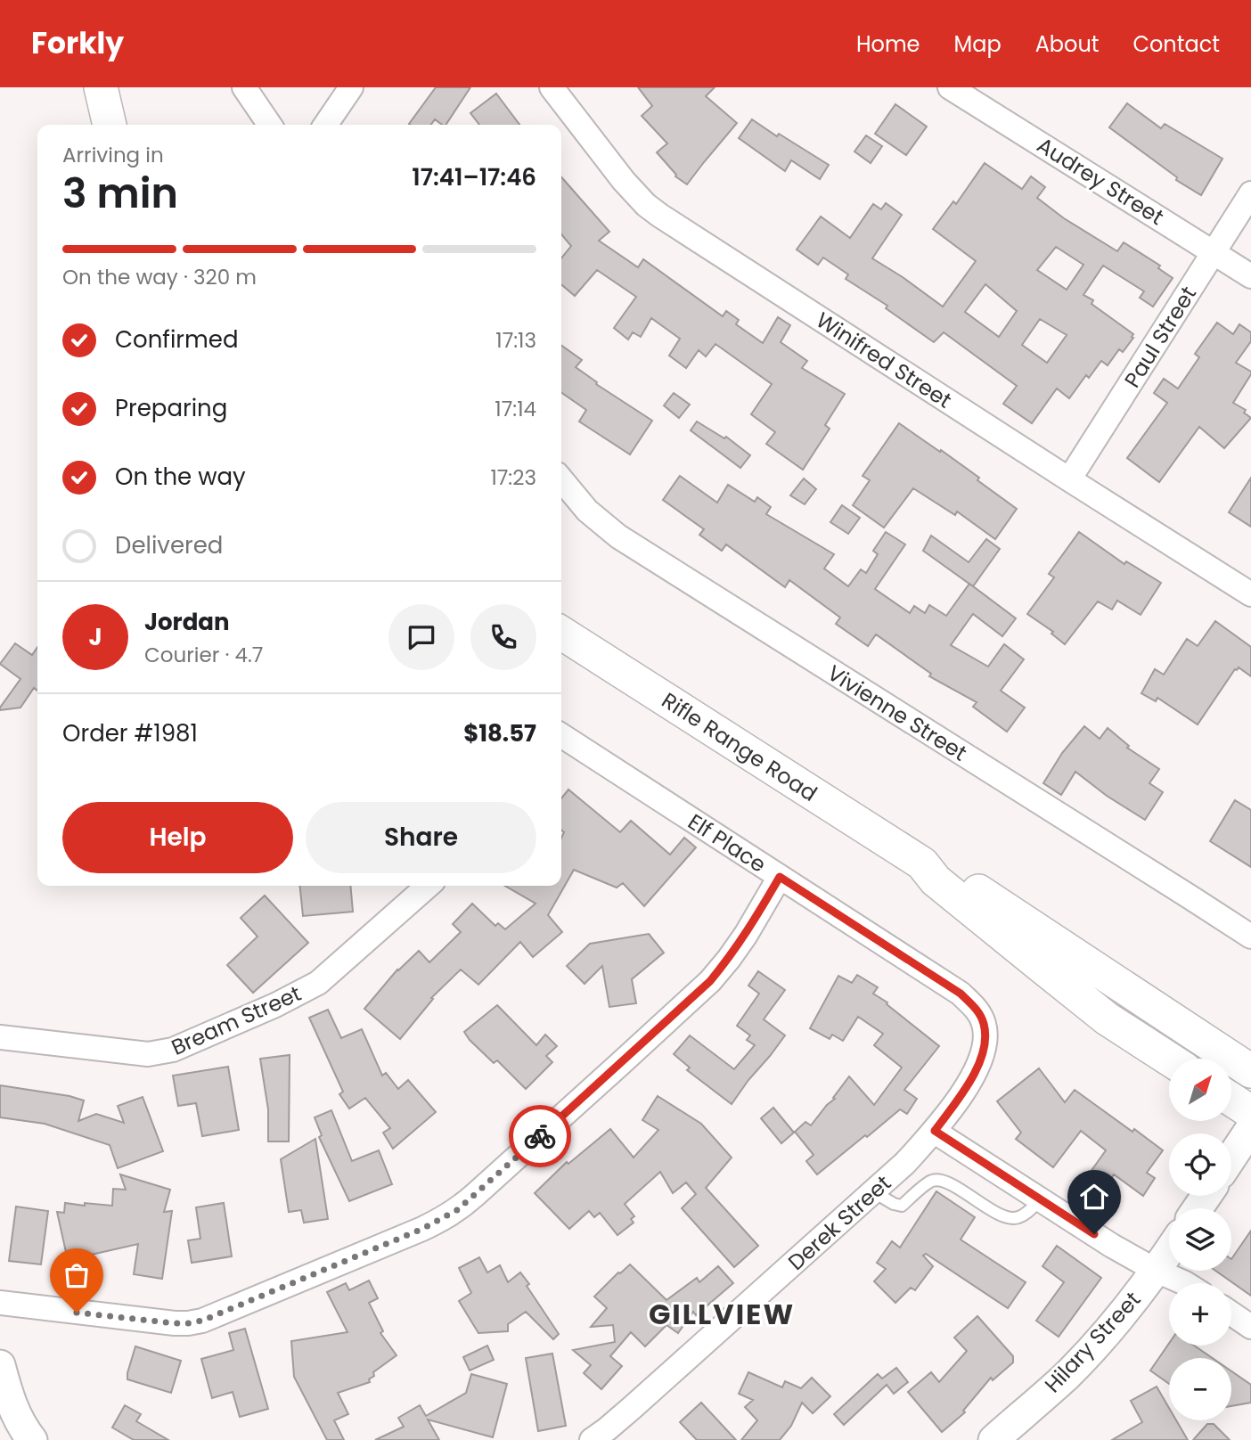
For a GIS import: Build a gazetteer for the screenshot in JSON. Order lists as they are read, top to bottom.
{
  "streets": {
    "main road": ["Rifle Range Road"],
    "street": [
      "Audrey Street",
      "Paul Street",
      "Winifred Street",
      "Vivienne Street",
      "Elf Place",
      "Bream Street",
      "Derek Street",
      "Hilary Street"
    ]
  },
  "crossings": [
    ["Audrey Street", "Paul Street"],
    ["Paul Street", "Winifred Street"],
    ["Elf Place", "Derek Street"]
  ],
  "districts": ["GILLVIEW"],
  "north": "top right",
  "page": {
    "header": "Forkly",
    "nav": [
      "Home",
      "Map",
      "About",
      "Contact"
    ],
    "heading": ["3 min", "Arriving in", "17:41–17:46"],
    "panel": [
      "Jordan",
      "Courier · 4.7",
      "Order #1981",
      "$18.57"
    ],
    "bar": "On the way · 320 m",
    "list": [
      ["Confirmed", "17:13"],
      ["Preparing", "17:14"],
      ["On the way", "17:23"],
      "Delivered"
    ],
    "round": "J",
    "buttons": ["Help", "Share"],
    "map_buttons": ["+", "−"]
  }
}
